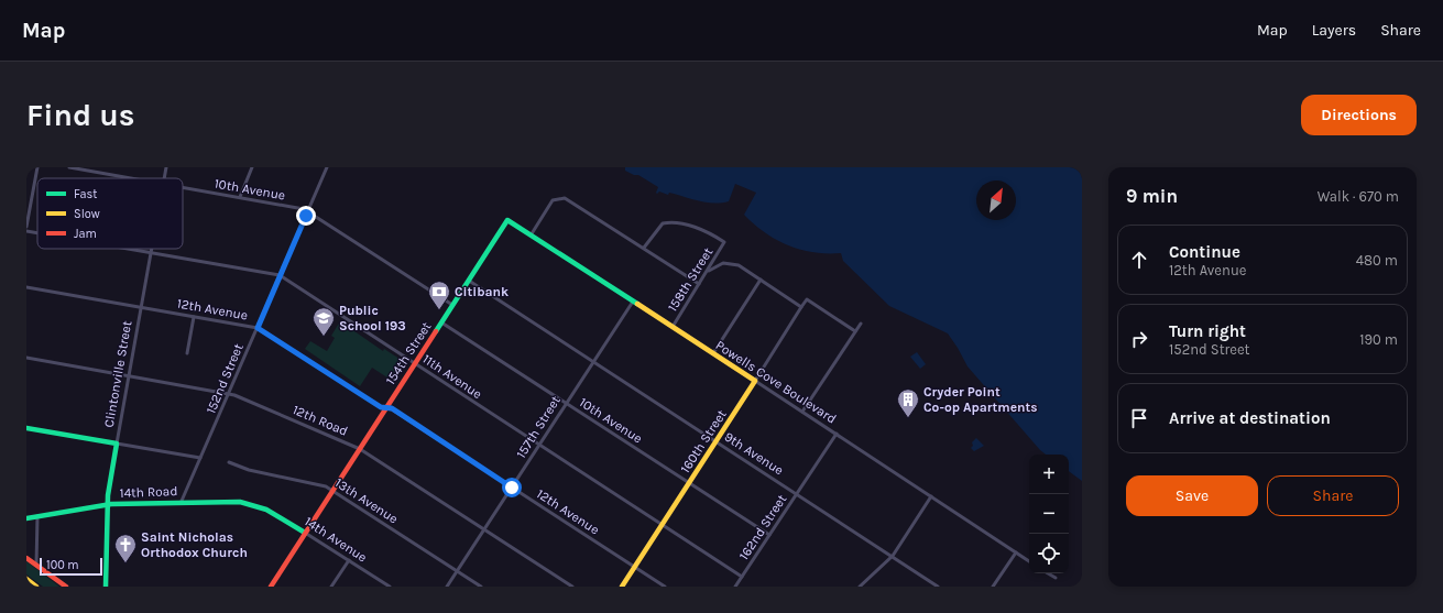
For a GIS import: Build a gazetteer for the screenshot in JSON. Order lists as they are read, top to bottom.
{
  "streets": {
    "main road": [
      "154th Street",
      "Clintonville Street",
      "Powells Cove Boulevard",
      "160th Street",
      "14th Road",
      "14th Avenue"
    ],
    "street": [
      "10th Avenue",
      "158th Street",
      "12th Avenue",
      "11th Avenue",
      "152nd Street",
      "12th Road",
      "157th Street",
      "9th Avenue",
      "13th Avenue",
      "162nd Street"
    ]
  },
  "crossings": [
    ["10th Avenue", "154th Street"],
    ["10th Avenue", "152nd Street"],
    ["10th Avenue", "157th Street"],
    ["10th Avenue", "160th Street"],
    ["10th Avenue", "162nd Street"],
    ["158th Street", "Powells Cove Boulevard"],
    ["12th Avenue", "154th Street"],
    ["12th Avenue", "Clintonville Street"],
    ["12th Avenue", "152nd Street"],
    ["12th Avenue", "157th Street"],
    ["12th Avenue", "160th Street"],
    ["154th Street", "11th Avenue"],
    ["154th Street", "Powells Cove Boulevard"],
    ["154th Street", "12th Road"],
    ["154th Street", "9th Avenue"],
    ["154th Street", "13th Avenue"],
    ["154th Street", "14th Avenue"],
    ["Clintonville Street", "11th Avenue"],
    ["Clintonville Street", "12th Road"],
    ["Clintonville Street", "14th Road"],
    ["11th Avenue", "152nd Street"],
    ["11th Avenue", "157th Street"],
    ["11th Avenue", "160th Street"],
    ["11th Avenue", "162nd Street"],
    ["152nd Street", "12th Road"],
    ["152nd Street", "14th Road"],
    ["Powells Cove Boulevard", "157th Street"],
    ["Powells Cove Boulevard", "160th Street"],
    ["Powells Cove Boulevard", "162nd Street"],
    ["12th Road", "157th Street"],
    ["157th Street", "9th Avenue"],
    ["157th Street", "13th Avenue"],
    ["160th Street", "9th Avenue"],
    ["9th Avenue", "162nd Street"],
    ["14th Road", "14th Avenue"]
  ],
  "places": {
    "bank": ["Citibank"],
    "school or university": ["Public School 193"],
    "building": ["Cryder Point Co-op Apartments"],
    "church": ["Saint Nicholas Orthodox Church"]
  },
  "legend": ["Fast", "Slow", "Jam"],
  "scale_bar": "100 m",
  "north": "top right",
  "page": {
    "header": "Map",
    "nav": ["Map", "Layers", "Share"],
    "buttons": [
      "Directions",
      ["Save", "Share"]
    ],
    "title": "Find us",
    "heading": ["9 min", "Walk · 670 m"],
    "list": [
      ["Continue", "12th Avenue", "480 m"],
      ["Turn right", "152nd Street", "190 m"],
      "Arrive at destination"
    ],
    "map_buttons": ["+", "−"],
    "scale": "100 m"
  }
}
